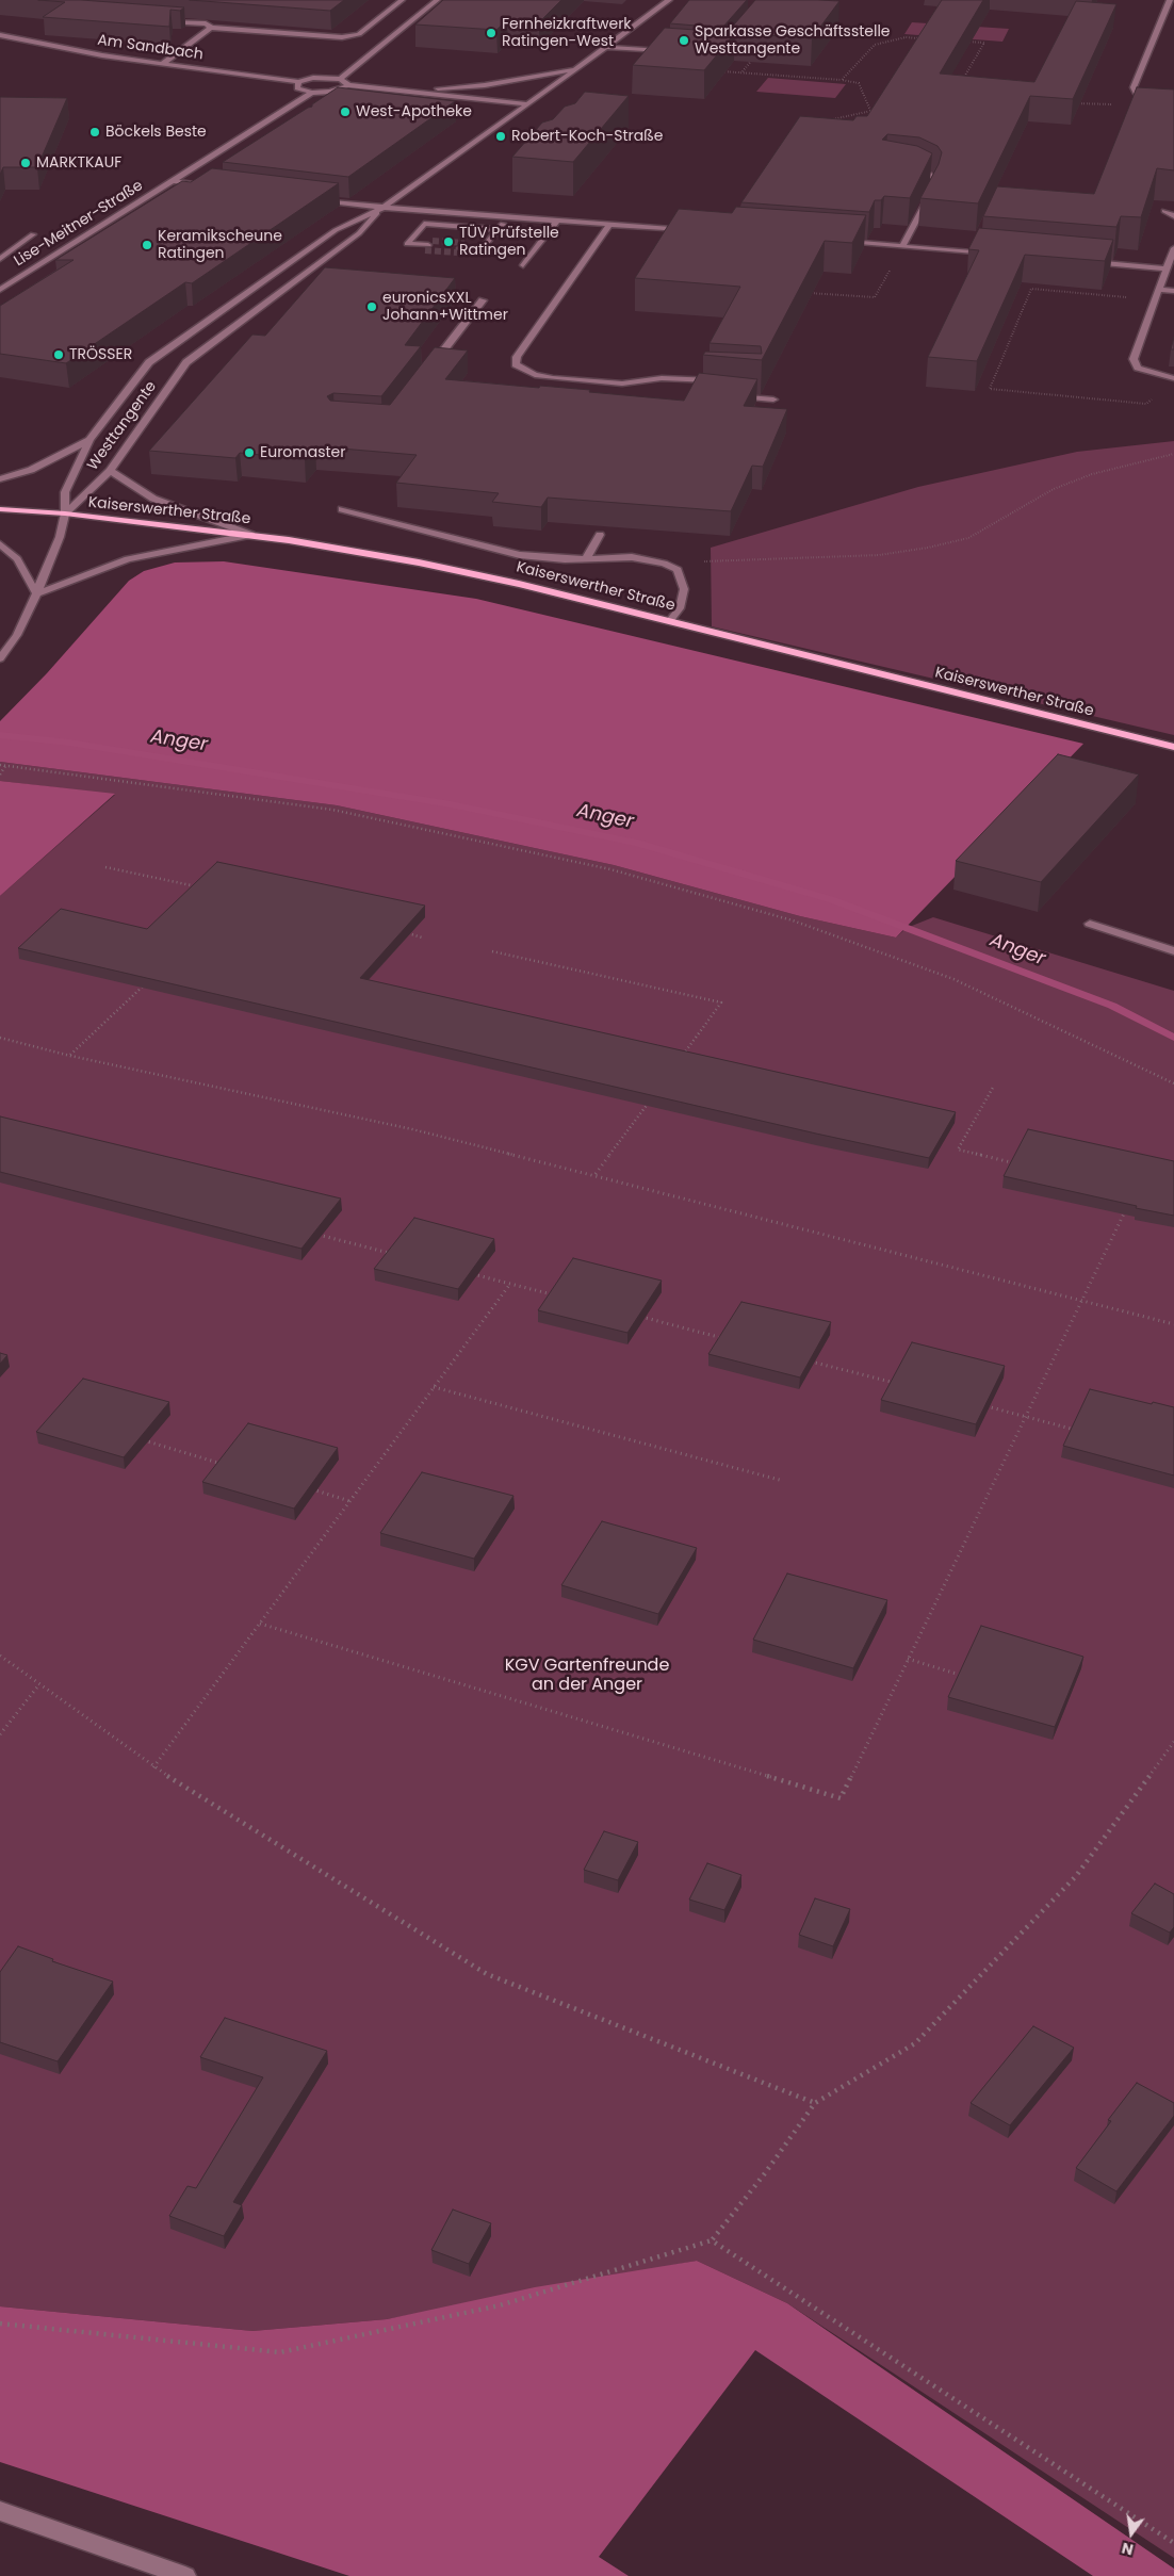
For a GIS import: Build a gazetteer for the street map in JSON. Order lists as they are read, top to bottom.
{
  "streets": {
    "main road": ["Kaiserswerther Straße"],
    "street": ["Am Sandbach", "Lise-Meitner-Straße", "Westtangente"]
  },
  "crossings": [
    ["Westtangente", "Kaiserswerther Straße"]
  ],
  "water": ["Anger"],
  "parks": ["KGV Gartenfreunde an der Anger"],
  "places": [
    "Fernheizkraftwerk Ratingen-West",
    "Sparkasse Geschäftsstelle Westtangente",
    "West-Apotheke",
    "Böckels Beste",
    "Robert-Koch-Straße",
    "MARKTKAUF",
    "TÜV Prüfstelle Ratingen",
    "Keramikscheune Ratingen",
    "euronicsXXL Johann+Wittmer",
    "TRÖSSER",
    "Euromaster"
  ],
  "north": "bottom"
}
